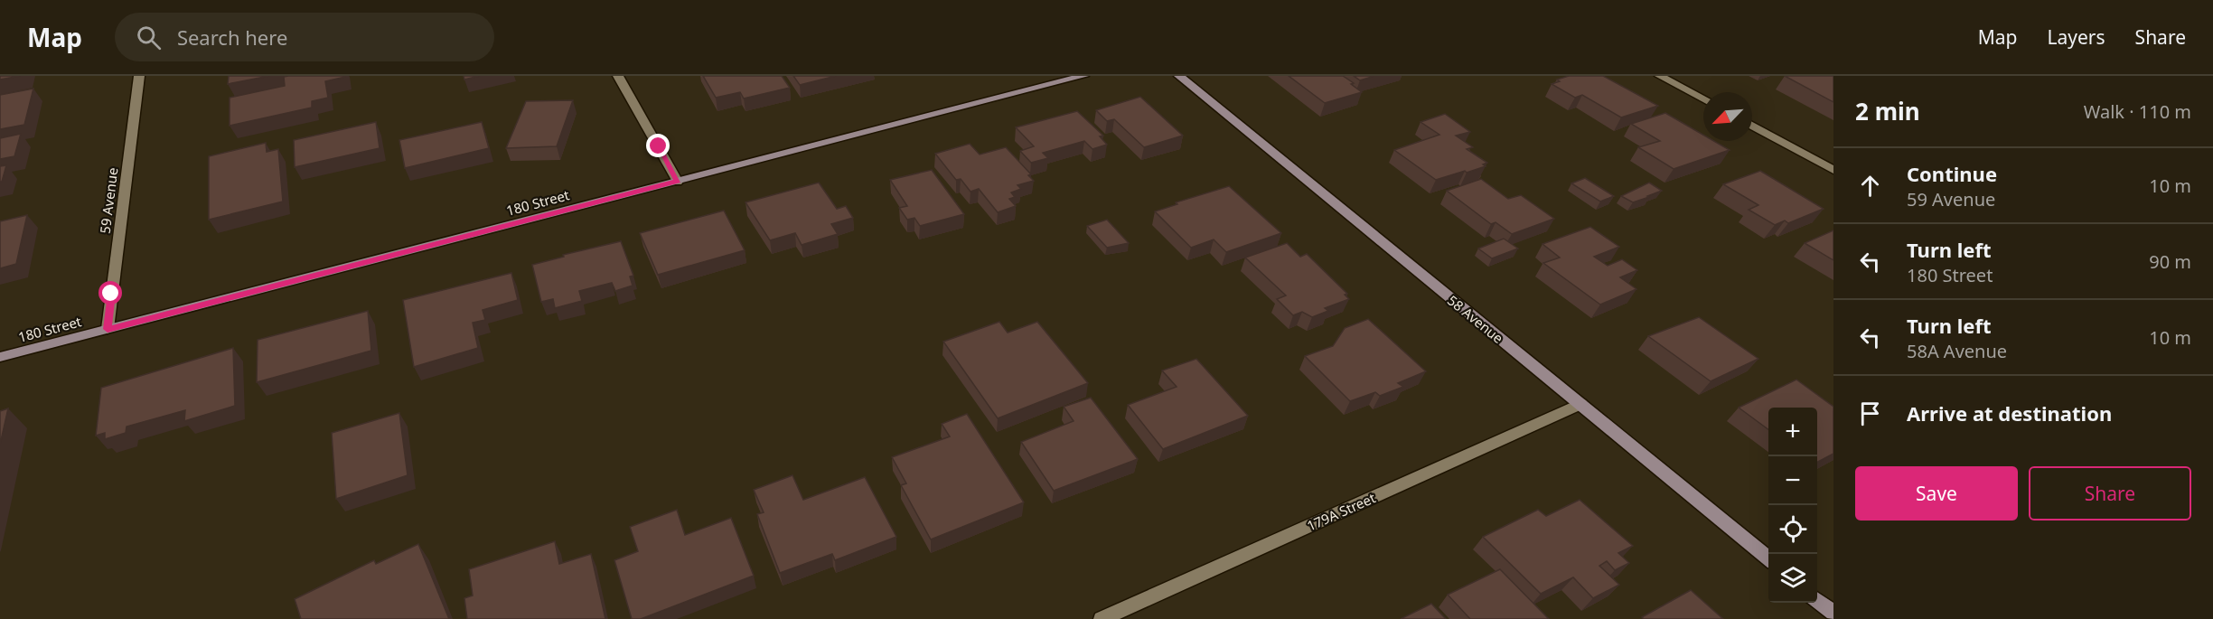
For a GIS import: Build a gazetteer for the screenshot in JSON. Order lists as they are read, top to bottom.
{
  "streets": {
    "street": [
      "59 Avenue",
      "180 Street",
      "58 Avenue",
      "179A Street"
    ]
  },
  "crossings": [
    ["59 Avenue", "180 Street"],
    ["58 Avenue", "179A Street"]
  ],
  "north": "bottom left",
  "page": {
    "header": "Map",
    "search": "Search here",
    "nav": ["Map", "Layers", "Share"],
    "heading": ["2 min", "Walk · 110 m"],
    "list": [
      ["Continue", "59 Avenue", "10 m"],
      ["Turn left", "180 Street", "90 m"],
      ["Turn left", "58A Avenue", "10 m"],
      "Arrive at destination"
    ],
    "map_buttons": ["+", "−"],
    "buttons": ["Save", "Share"]
  }
}
